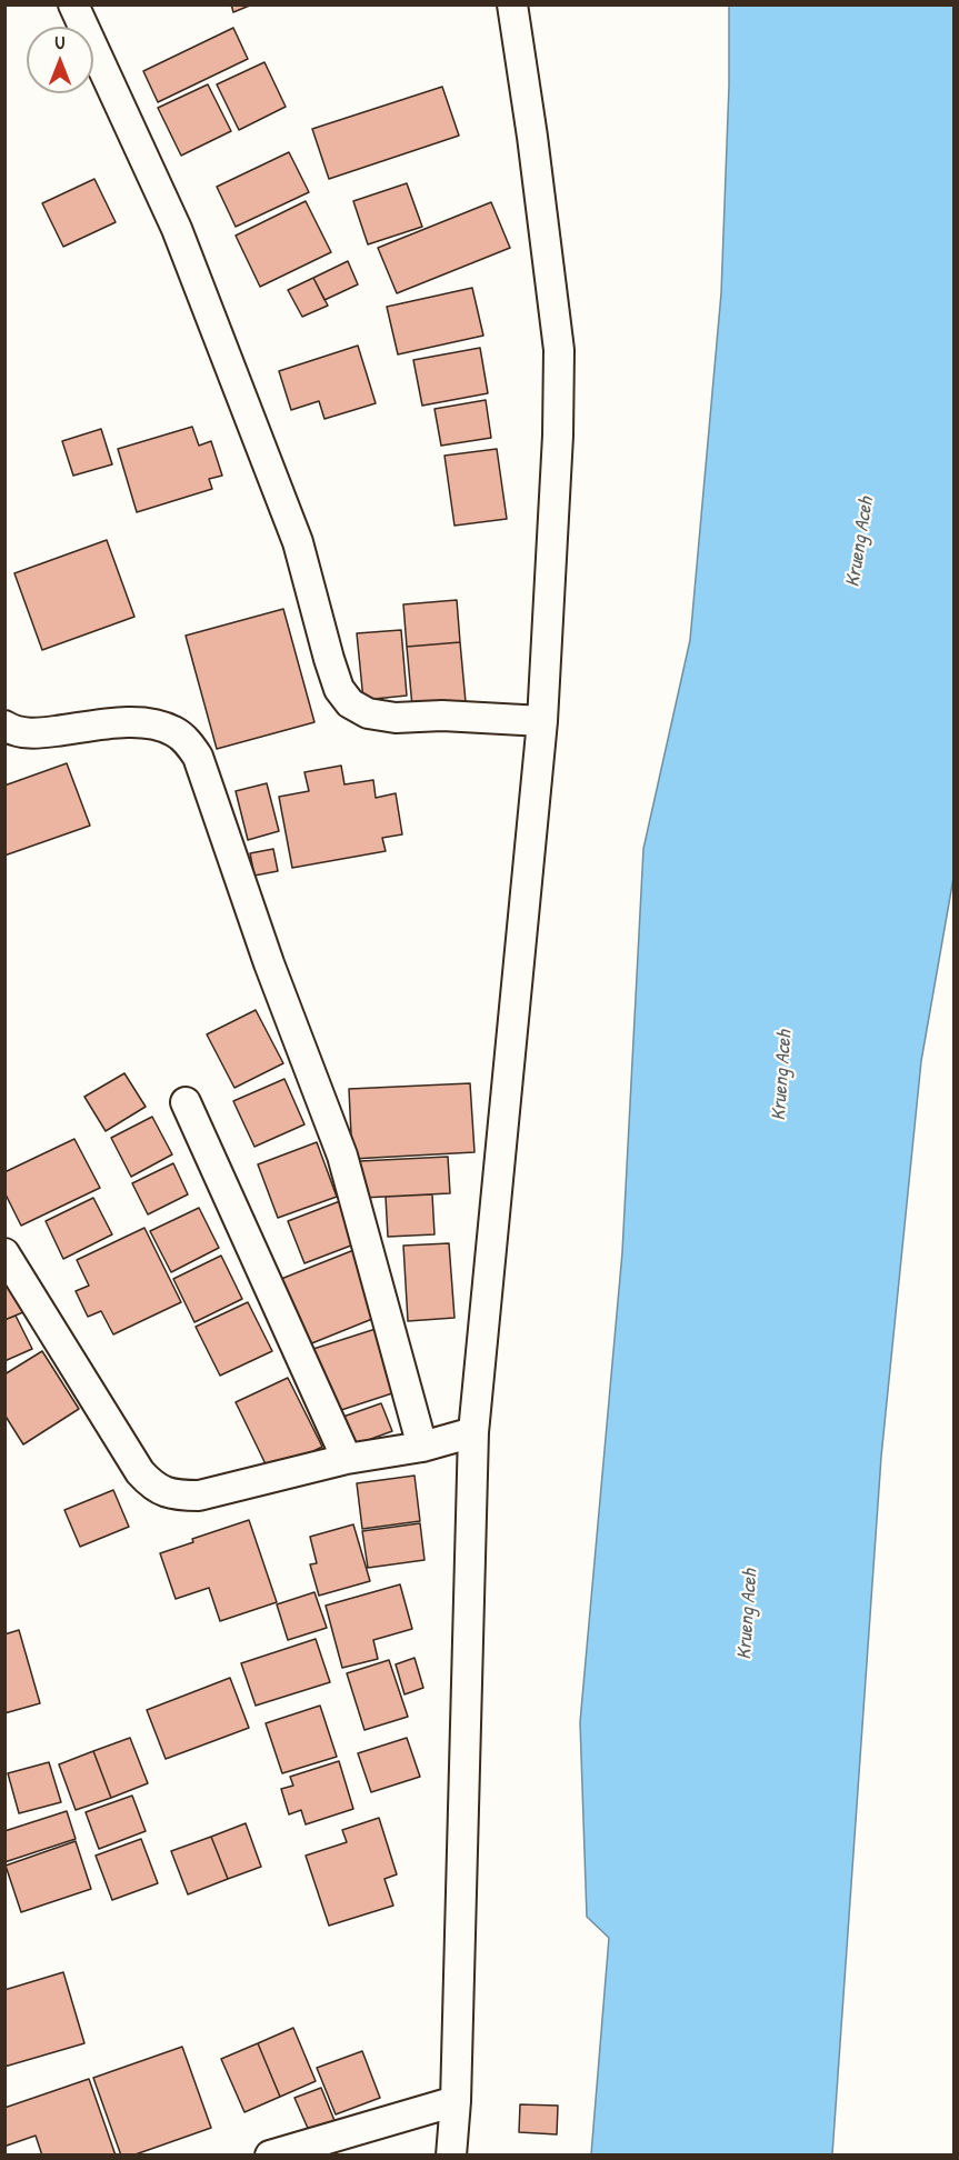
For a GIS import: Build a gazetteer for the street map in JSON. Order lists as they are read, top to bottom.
{
  "water": ["Krueng Aceh"],
  "north": "top"
}
